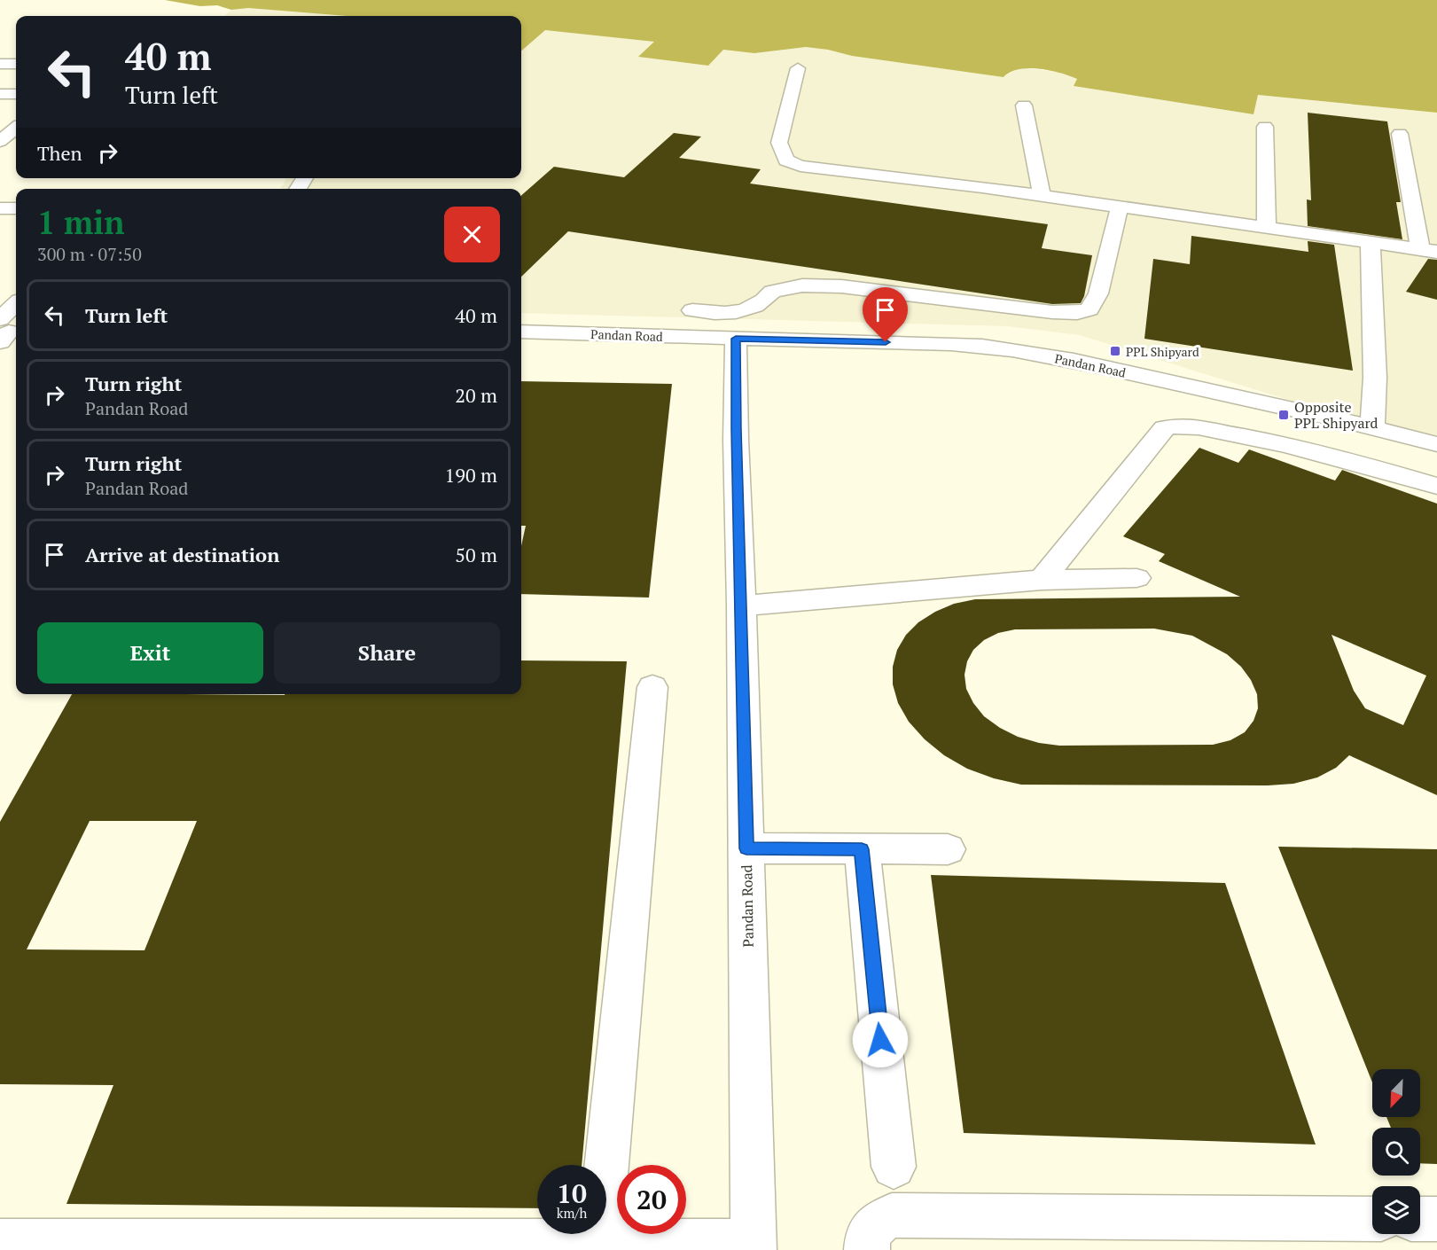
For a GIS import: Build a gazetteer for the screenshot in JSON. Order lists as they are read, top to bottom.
{
  "streets": {
    "street": ["Pandan Road"]
  },
  "places": {
    "transit": ["PPL Shipyard", "Opposite PPL Shipyard"]
  },
  "north": "bottom left",
  "page": {
    "turn": ["40 m", "Turn left"],
    "then": "Then",
    "heading": ["1 min", "300 m · 07:50"],
    "list": [
      {
        "name": "Turn left",
        "value": "40 m"
      },
      {
        "name": "Turn right",
        "note": "Pandan Road",
        "value": "20 m"
      },
      {
        "name": "Turn right",
        "note": "Pandan Road",
        "value": "190 m"
      },
      {
        "name": "Arrive at destination",
        "value": "50 m"
      }
    ],
    "buttons": ["Exit", "Share"],
    "speed": "10 km/h",
    "limit": "20"
  }
}
